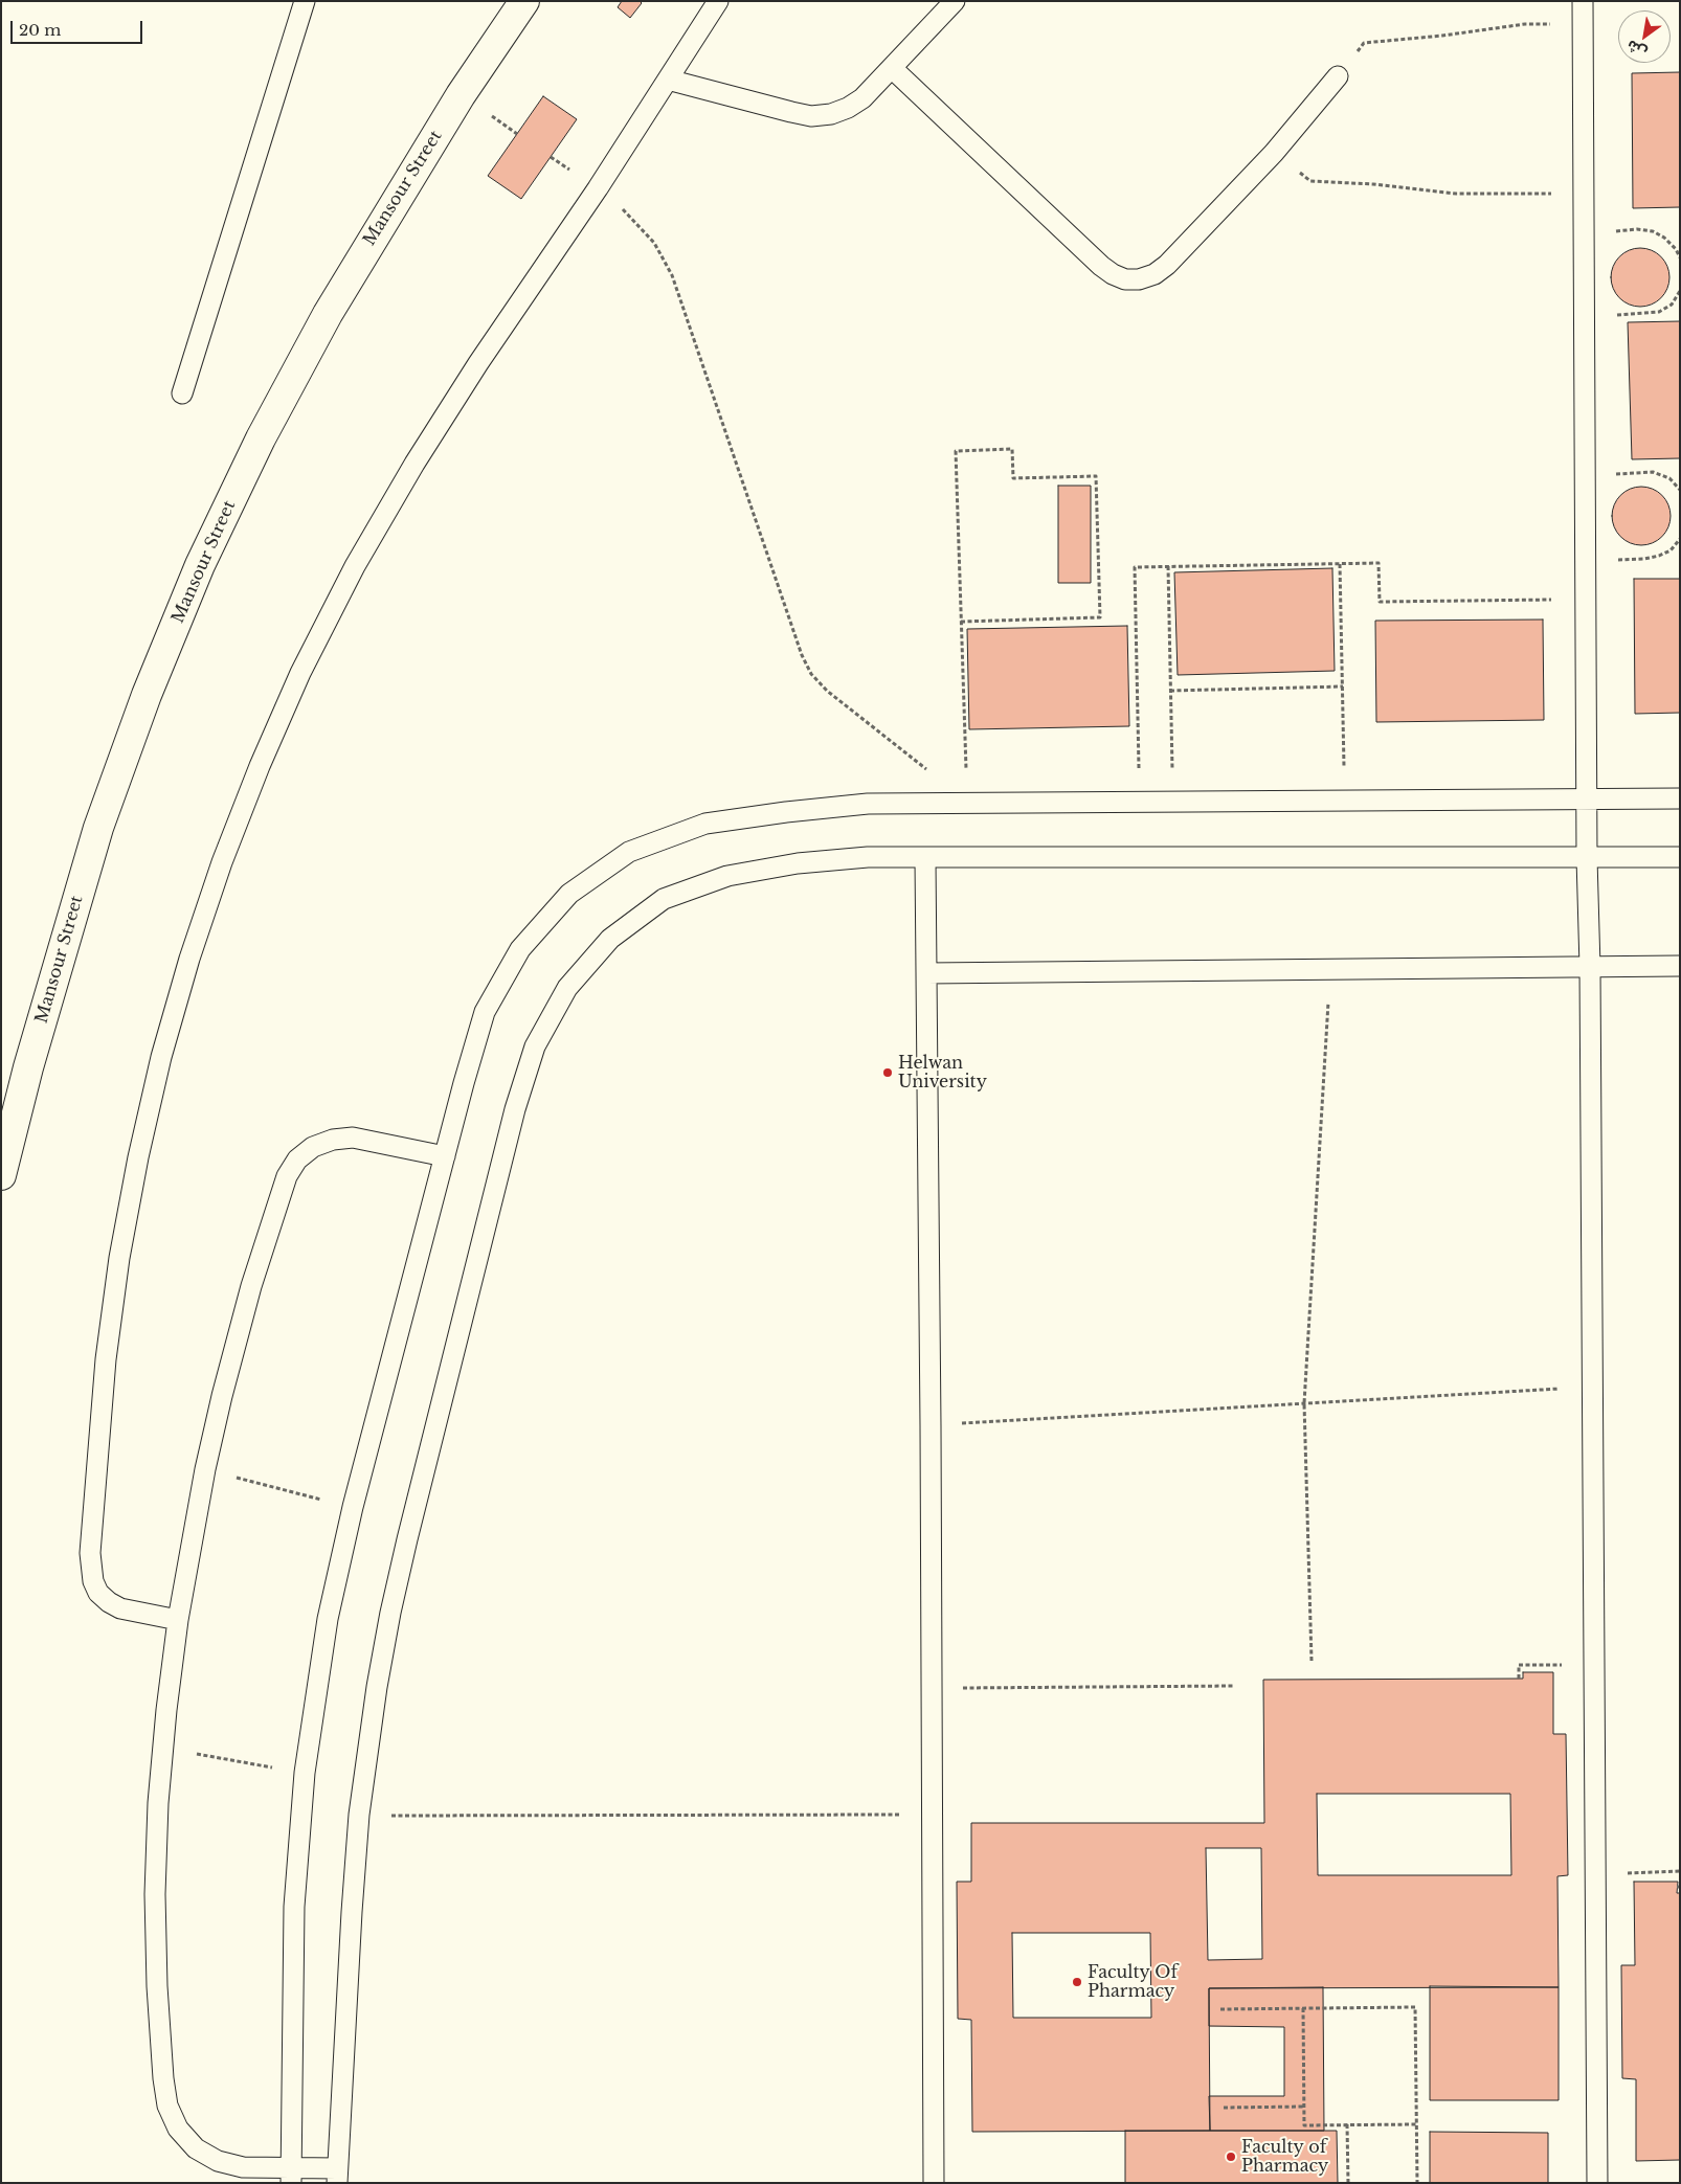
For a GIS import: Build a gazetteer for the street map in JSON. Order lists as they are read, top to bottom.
{
  "streets": {
    "street": ["Mansour Street"]
  },
  "places": ["Helwan University", "Faculty Of Pharmacy", "Faculty of Pharmacy"],
  "scale_bar": "20 m",
  "north": "bottom left"
}
